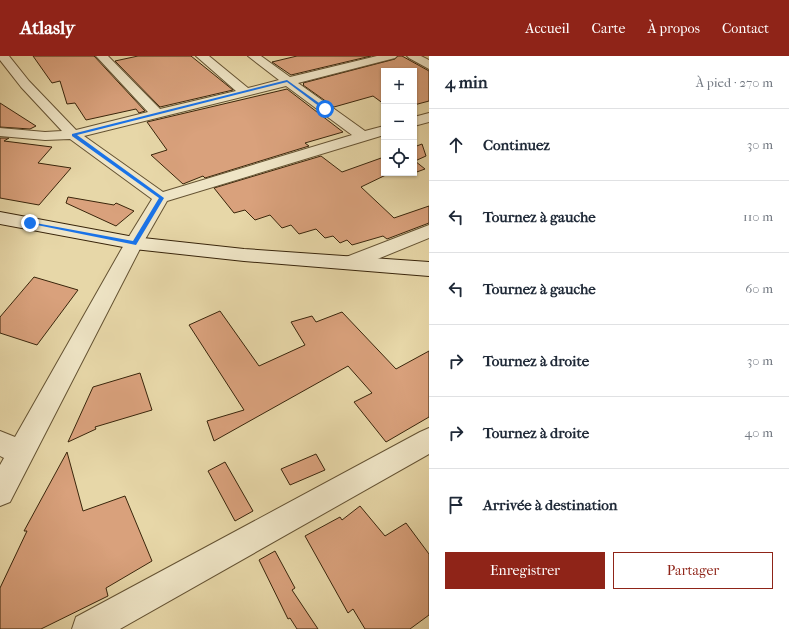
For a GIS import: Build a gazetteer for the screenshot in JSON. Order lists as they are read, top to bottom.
{
  "page": {
    "header": "Atlasly",
    "nav": [
      "Accueil",
      "Carte",
      "À propos",
      "Contact"
    ],
    "heading": ["4 min", "À pied · 270 m"],
    "map_buttons": ["+", "−"],
    "list": [
      ["Continuez", "30 m"],
      ["Tournez à gauche", "110 m"],
      ["Tournez à gauche", "60 m"],
      ["Tournez à droite", "30 m"],
      ["Tournez à droite", "40 m"],
      "Arrivée à destination"
    ],
    "buttons": ["Enregistrer", "Partager"]
  }
}
